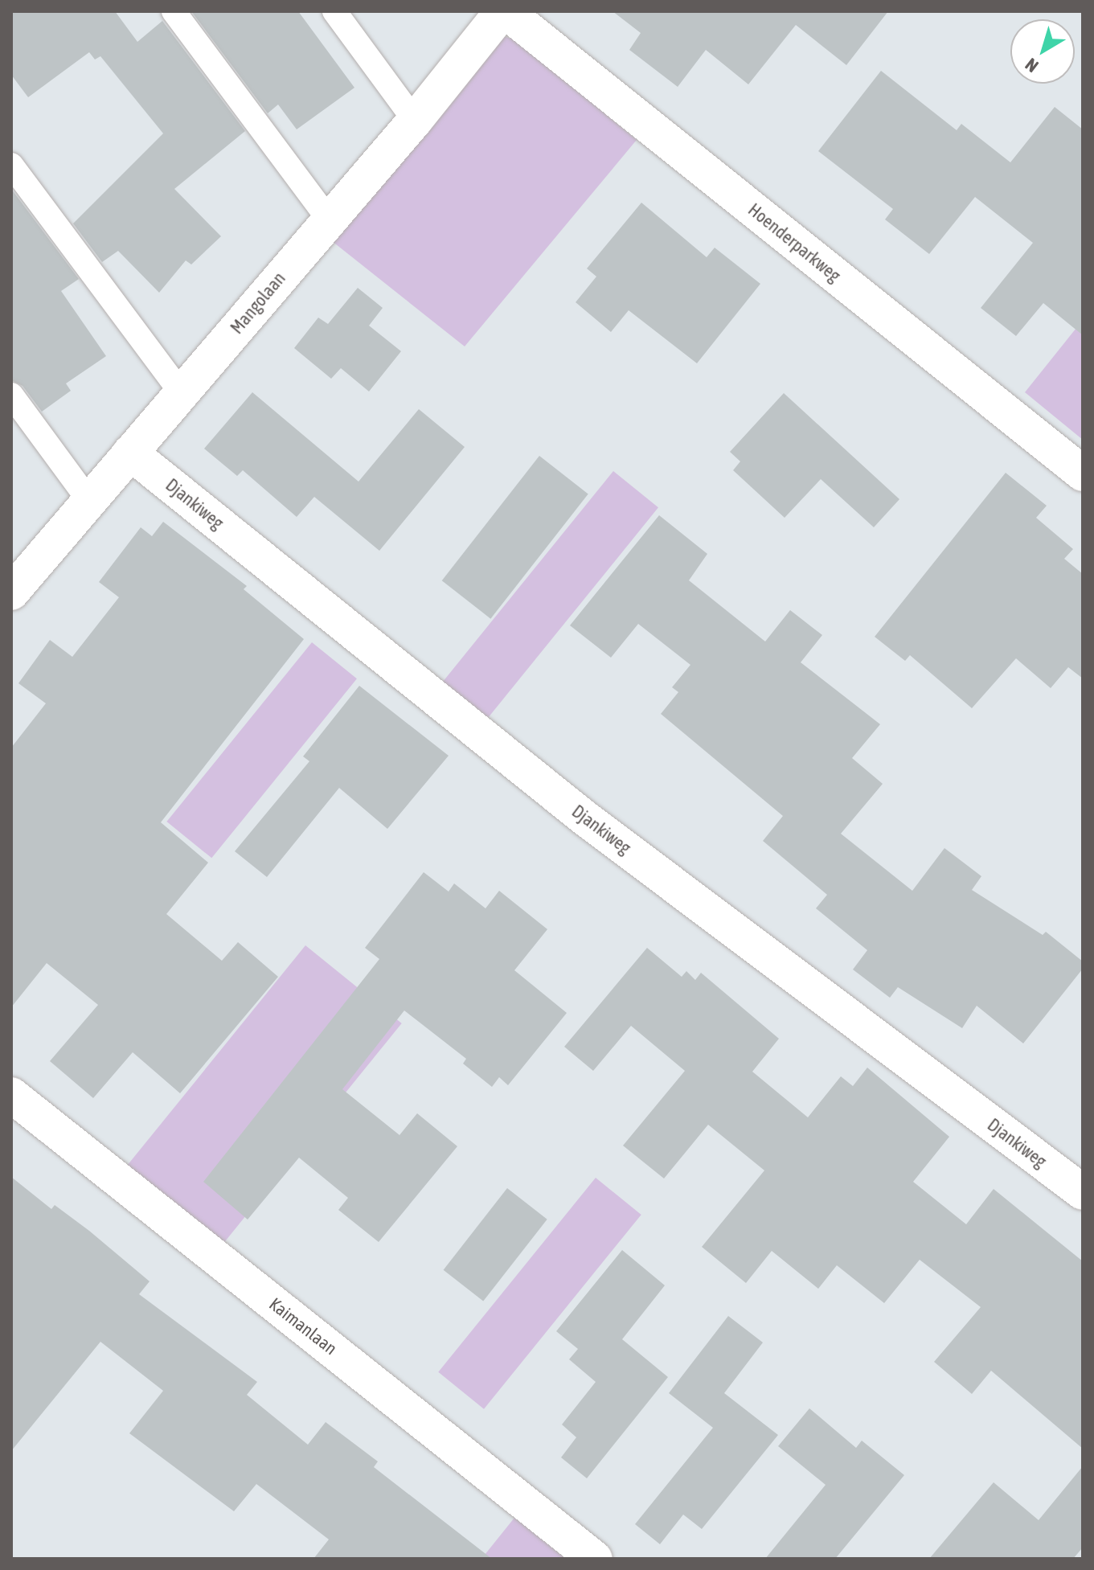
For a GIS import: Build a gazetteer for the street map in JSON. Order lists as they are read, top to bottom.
{
  "streets": {
    "street": [
      "Hoenderparkweg",
      "Mangolaan",
      "Djankiweg",
      "Kaimanlaan"
    ]
  },
  "crossings": [
    ["Hoenderparkweg", "Mangolaan"],
    ["Mangolaan", "Djankiweg"]
  ],
  "north": "bottom left"
}
